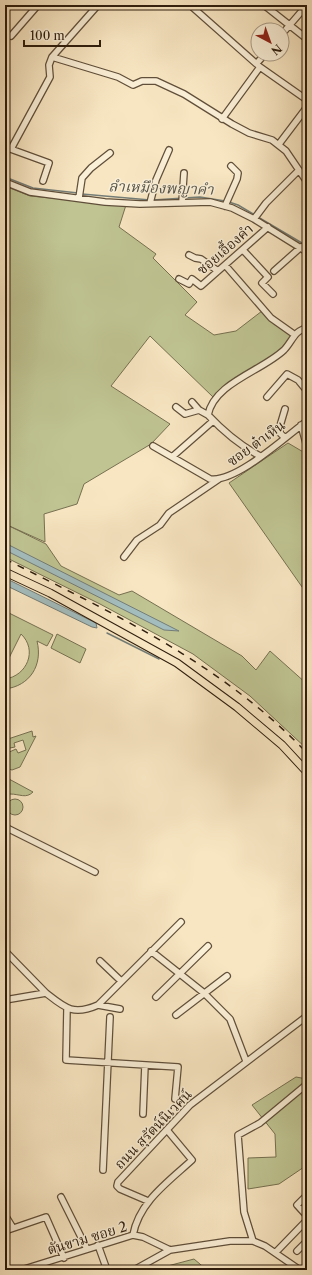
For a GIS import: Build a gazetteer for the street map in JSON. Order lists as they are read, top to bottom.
{
  "streets": {
    "street": [
      "ซอยเอื้องคำ",
      "ซอย ต๋าเหิน",
      "ถนน สุรัตน์นิเวศน์",
      "ตันขาม ซอย 2"
    ]
  },
  "water": ["ลำเหมืองพญาคำ"],
  "scale_bar": "100 m",
  "north": "bottom right"
}
